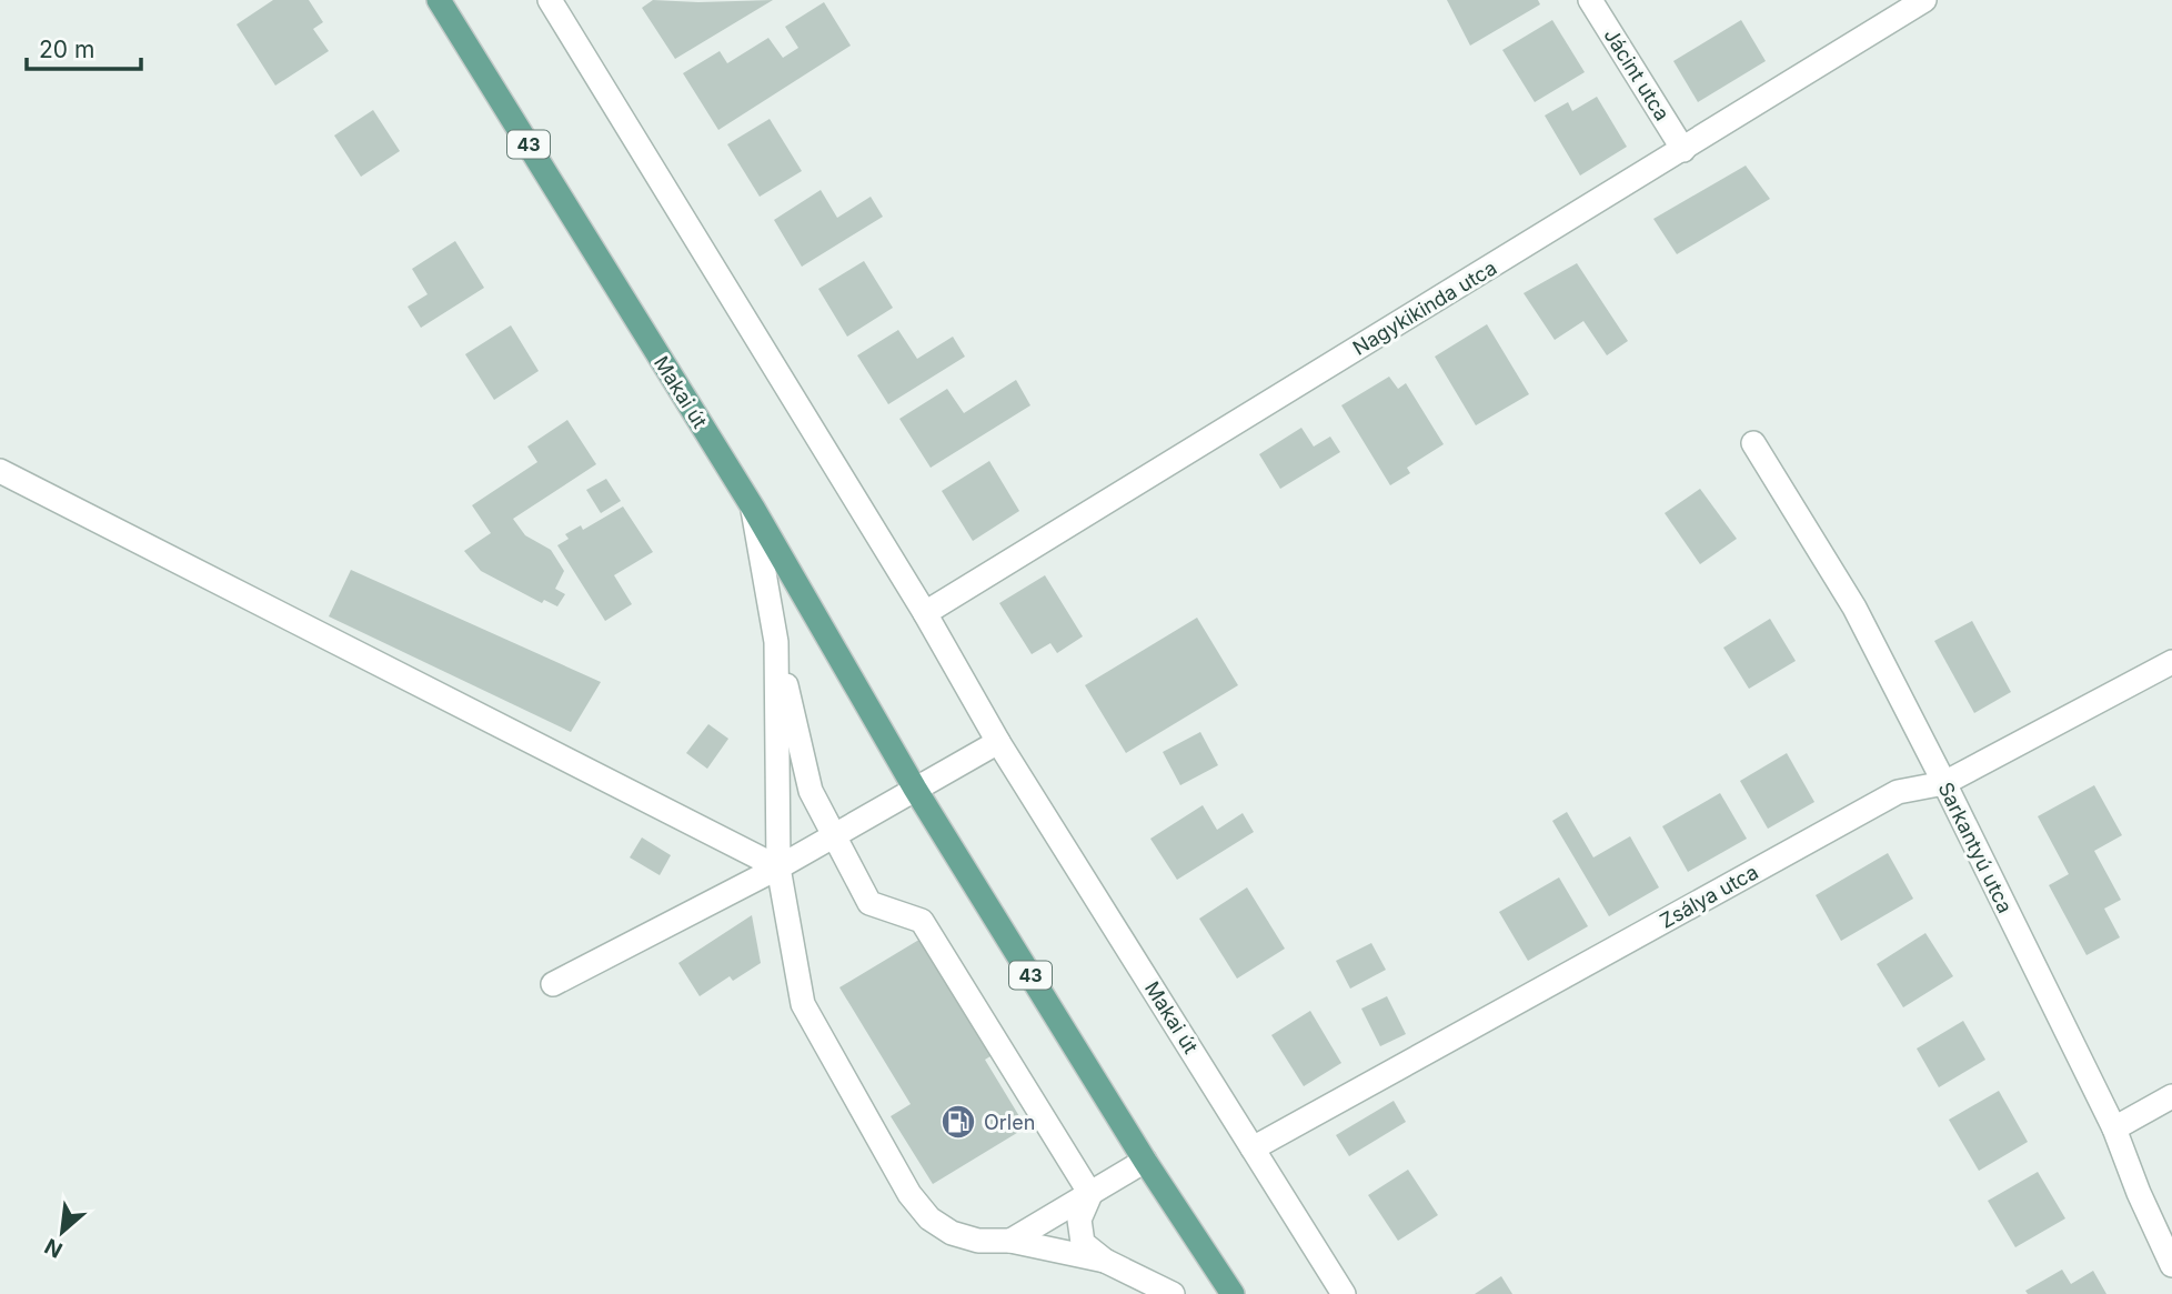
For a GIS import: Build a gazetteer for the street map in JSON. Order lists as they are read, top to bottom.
{
  "streets": {
    "main road": ["43", "Makai út"],
    "street": [
      "Jácint utca",
      "Nagykikinda utca",
      "Sarkantyú utca",
      "Zsálya utca"
    ]
  },
  "crossings": [
    ["Jácint utca", "Nagykikinda utca"],
    ["Nagykikinda utca", "Makai út"],
    ["Makai út", "Zsálya utca"],
    ["Sarkantyú utca", "Zsálya utca"]
  ],
  "places": {
    "fuel station": ["Orlen"]
  },
  "scale_bar": "20 m",
  "north": "bottom left"
}
